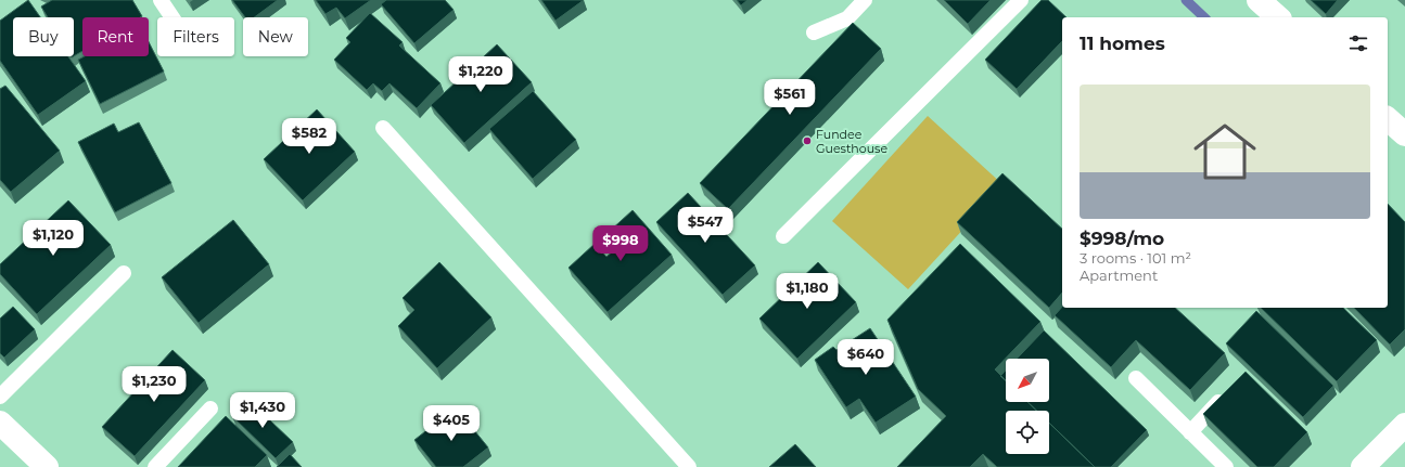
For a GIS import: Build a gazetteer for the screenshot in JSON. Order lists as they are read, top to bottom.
{
  "places": ["Fundee Guesthouse"],
  "north": "bottom left",
  "page": {
    "chip": [
      "Buy",
      "Rent",
      "Filters",
      "New"
    ],
    "heading": "11 homes",
    "price": [
      "$1,220",
      "$561",
      "$582",
      "$547",
      "$1,120",
      "$998",
      "$1,180",
      "$640",
      "$1,230",
      "$1,430",
      "$405"
    ],
    "list": [
      {
        "name": "$998/mo",
        "note": "3 rooms · 101 m² · Apartment"
      }
    ]
  }
}
